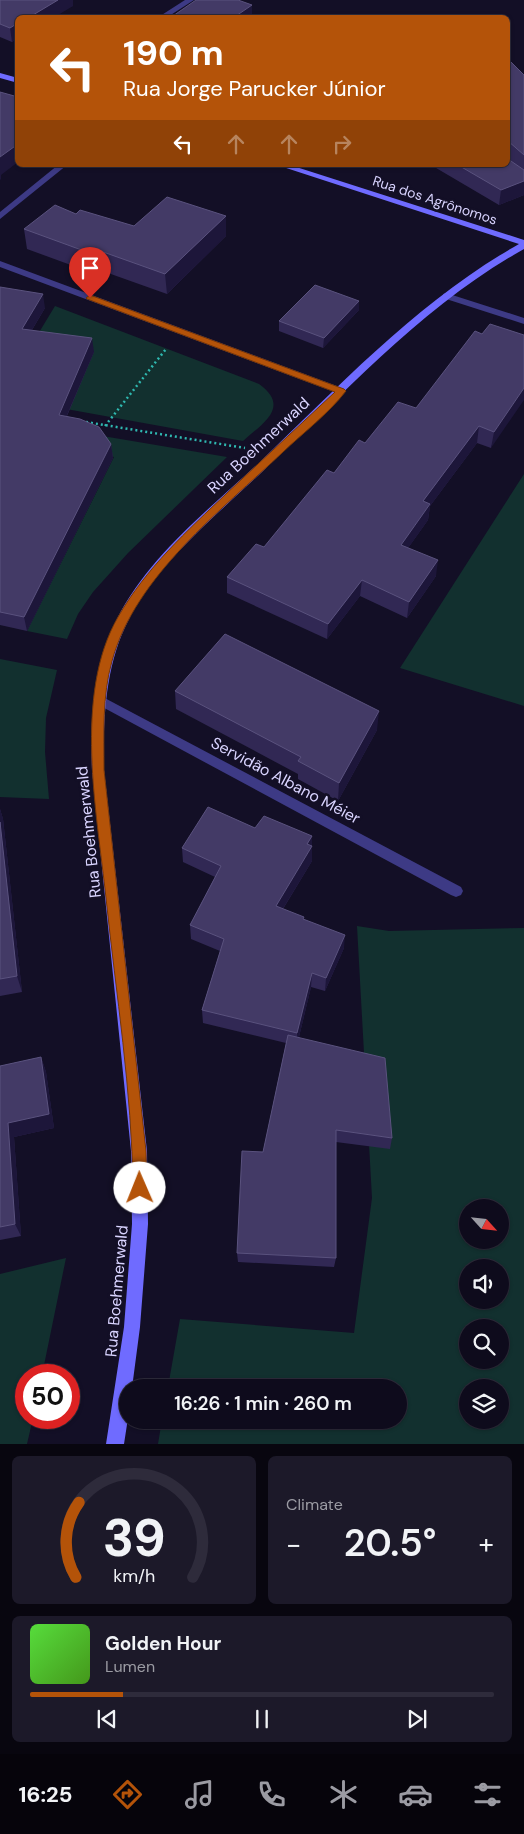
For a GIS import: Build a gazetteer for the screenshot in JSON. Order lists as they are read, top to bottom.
{
  "streets": {
    "main road": ["Rua dos Agrônomos", "Rua Boehmerwald"],
    "street": ["Servidão Albano Méier"]
  },
  "crossings": [
    ["Rua dos Agrônomos", "Rua Boehmerwald"],
    ["Rua Boehmerwald", "Servidão Albano Méier"]
  ],
  "north": "bottom right",
  "page": {
    "turn": ["190 m", "Rua Jorge Parucker Júnior"],
    "limit": "50",
    "trip": "16:26 · 1 min · 260 m",
    "tile": "Climate",
    "heat": ["−", "20.5°", "+"],
    "song": ["Golden Hour", "Lumen"],
    "tabs": "16:25",
    "gauge": ["39", "km/h"]
  }
}
